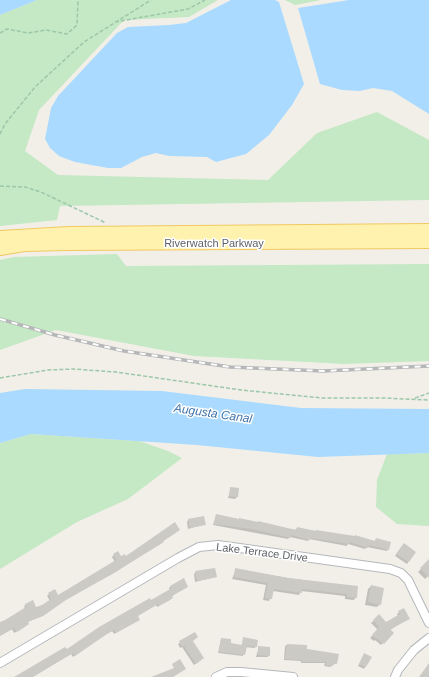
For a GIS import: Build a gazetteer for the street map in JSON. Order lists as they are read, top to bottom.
{
  "streets": {
    "main road": ["Riverwatch Parkway"],
    "street": ["Lake Terrace Drive"]
  },
  "water": ["Augusta Canal"]
}
